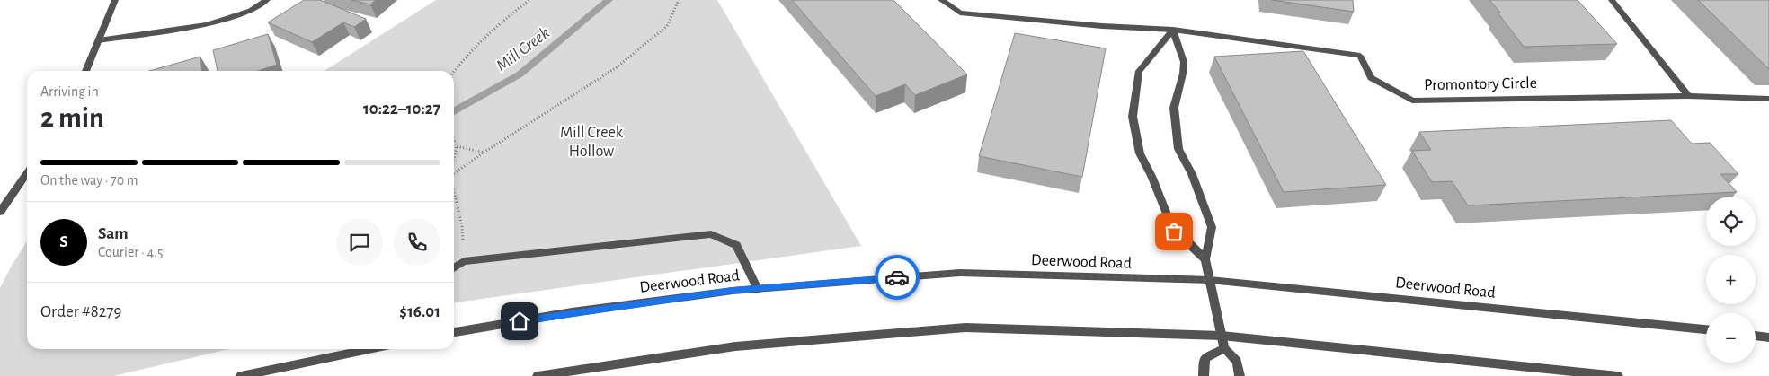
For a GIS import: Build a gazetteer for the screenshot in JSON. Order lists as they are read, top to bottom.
{
  "streets": {
    "street": ["Promontory Circle", "Deerwood Road"]
  },
  "water": ["Mill Creek"],
  "parks": ["Mill Creek Hollow"],
  "page": {
    "heading": ["2 min", "Arriving in", "10:22–10:27"],
    "panel": [
      "Sam",
      "Courier · 4.5",
      "Order #8279",
      "$16.01"
    ],
    "bar": "On the way · 70 m",
    "map_buttons": ["+", "−"],
    "round": "S"
  }
}
